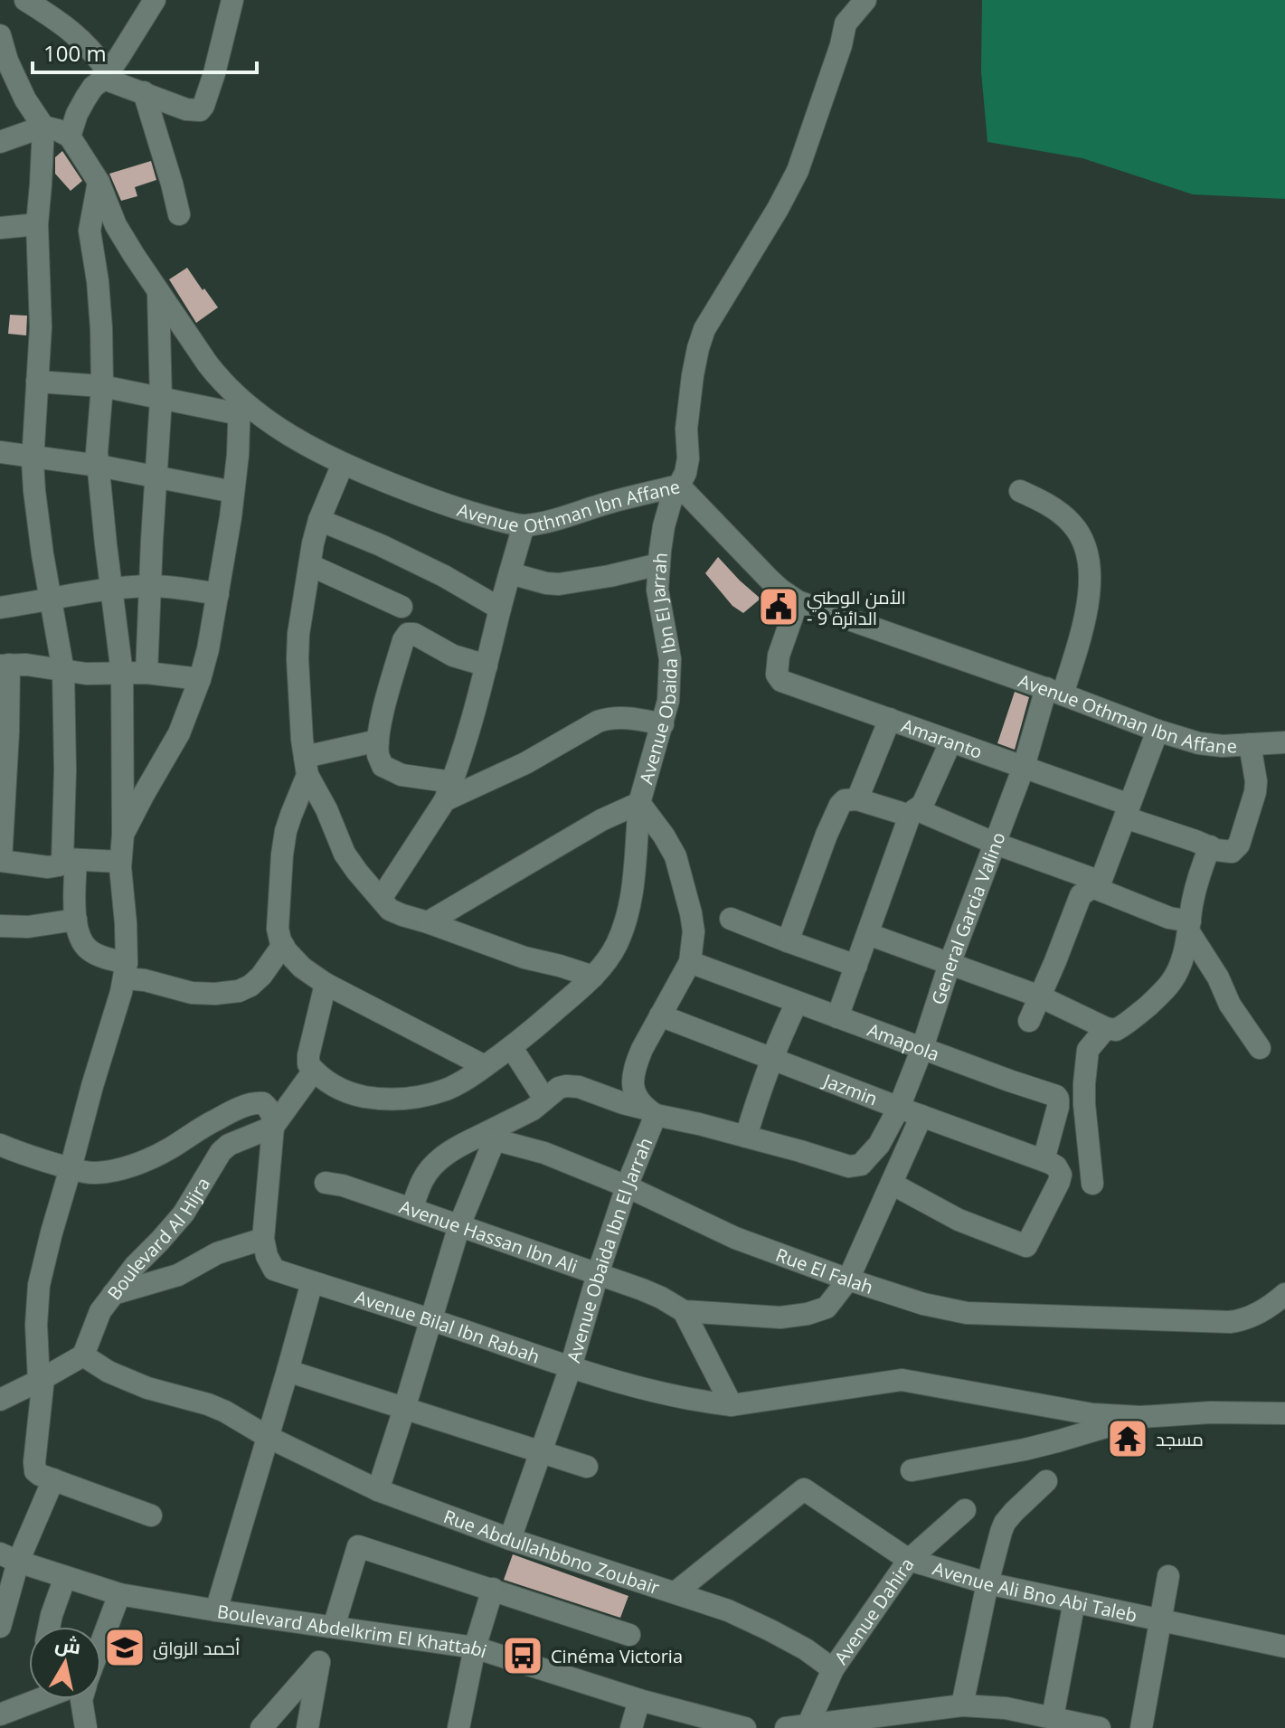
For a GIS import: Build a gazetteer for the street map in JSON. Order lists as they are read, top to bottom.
{
  "streets": {
    "street": [
      "Avenue Othman Ibn Affane",
      "Avenue Obaida Ibn El Jarrah",
      "Amaranto",
      "General Garcia Valino",
      "Amapola",
      "Jazmin",
      "Avenue Hassan Ibn Ali",
      "Boulevard Al Hijra",
      "Rue El Falah",
      "Avenue Bilal Ibn Rabah",
      "Rue Abdullahbbno Zoubair",
      "Avenue Ali Bno Abi Taleb",
      "Avenue Dahira",
      "Boulevard Abdelkrim El Khattabi"
    ]
  },
  "crossings": [
    ["Avenue Othman Ibn Affane", "Avenue Obaida Ibn El Jarrah"],
    ["Avenue Othman Ibn Affane", "Amaranto"],
    ["Avenue Othman Ibn Affane", "General Garcia Valino"],
    ["Avenue Obaida Ibn El Jarrah", "Amapola"],
    ["Avenue Obaida Ibn El Jarrah", "Jazmin"],
    ["Avenue Obaida Ibn El Jarrah", "Avenue Hassan Ibn Ali"],
    ["Avenue Obaida Ibn El Jarrah", "Rue El Falah"],
    ["Avenue Obaida Ibn El Jarrah", "Avenue Bilal Ibn Rabah"],
    ["Avenue Obaida Ibn El Jarrah", "Rue Abdullahbbno Zoubair"],
    ["Amaranto", "General Garcia Valino"],
    ["General Garcia Valino", "Amapola"],
    ["General Garcia Valino", "Jazmin"],
    ["Amapola", "Jazmin"],
    ["Jazmin", "Avenue Hassan Ibn Ali"],
    ["Avenue Hassan Ibn Ali", "Rue El Falah"],
    ["Boulevard Al Hijra", "Avenue Bilal Ibn Rabah"],
    ["Boulevard Al Hijra", "Rue Abdullahbbno Zoubair"],
    ["Rue Abdullahbbno Zoubair", "Avenue Ali Bno Abi Taleb"],
    ["Rue Abdullahbbno Zoubair", "Avenue Dahira"],
    ["Avenue Ali Bno Abi Taleb", "Avenue Dahira"]
  ],
  "places": {
    "public building": ["الأمن الوطني - الدائرة 9"],
    "temple": ["مسجد"],
    "school or university": ["أحمد الزواق"],
    "bus stop": ["Cinéma Victoria"]
  },
  "scale_bar": "100 m",
  "north": "top"
}
